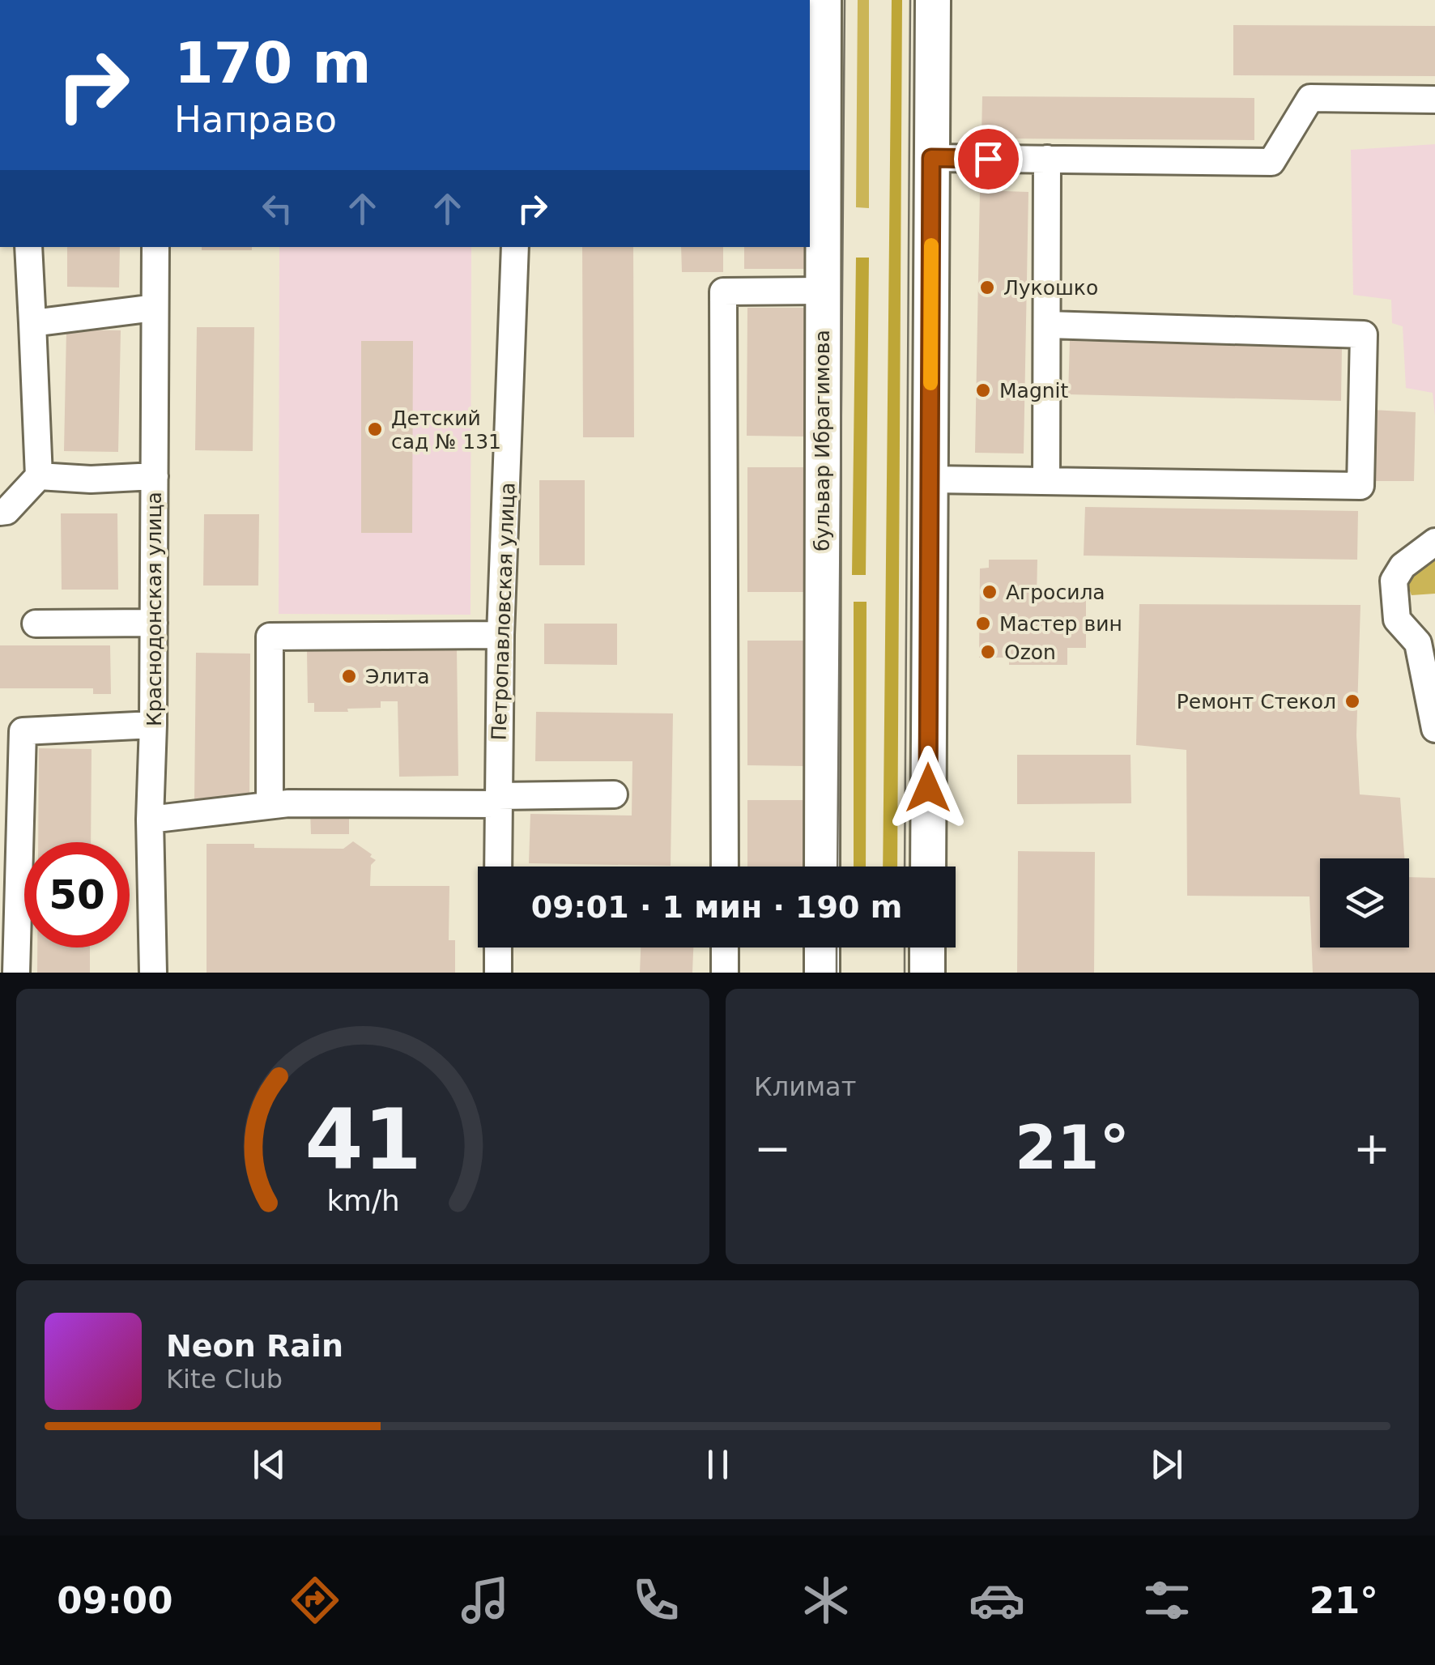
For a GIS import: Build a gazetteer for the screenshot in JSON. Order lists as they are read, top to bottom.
{
  "streets": {
    "main road": ["бульвар Ибрагимова"],
    "street": ["Краснодонская улица", "Петропавловская улица"]
  },
  "places": [
    "Лукошко",
    "Magnit",
    "Детский сад № 131",
    "Агросила",
    "Мастер вин",
    "Ozon",
    "Элита",
    "Ремонт Стекол"
  ],
  "page": {
    "turn": ["170 m", "Направо"],
    "limit": "50",
    "trip": "09:01 · 1 мин · 190 m",
    "tile": "Климат",
    "heat": ["−", "21°", "+"],
    "song": ["Neon Rain", "Kite Club"],
    "tabs": ["09:00", "21°"],
    "gauge": ["41", "km/h"]
  }
}
